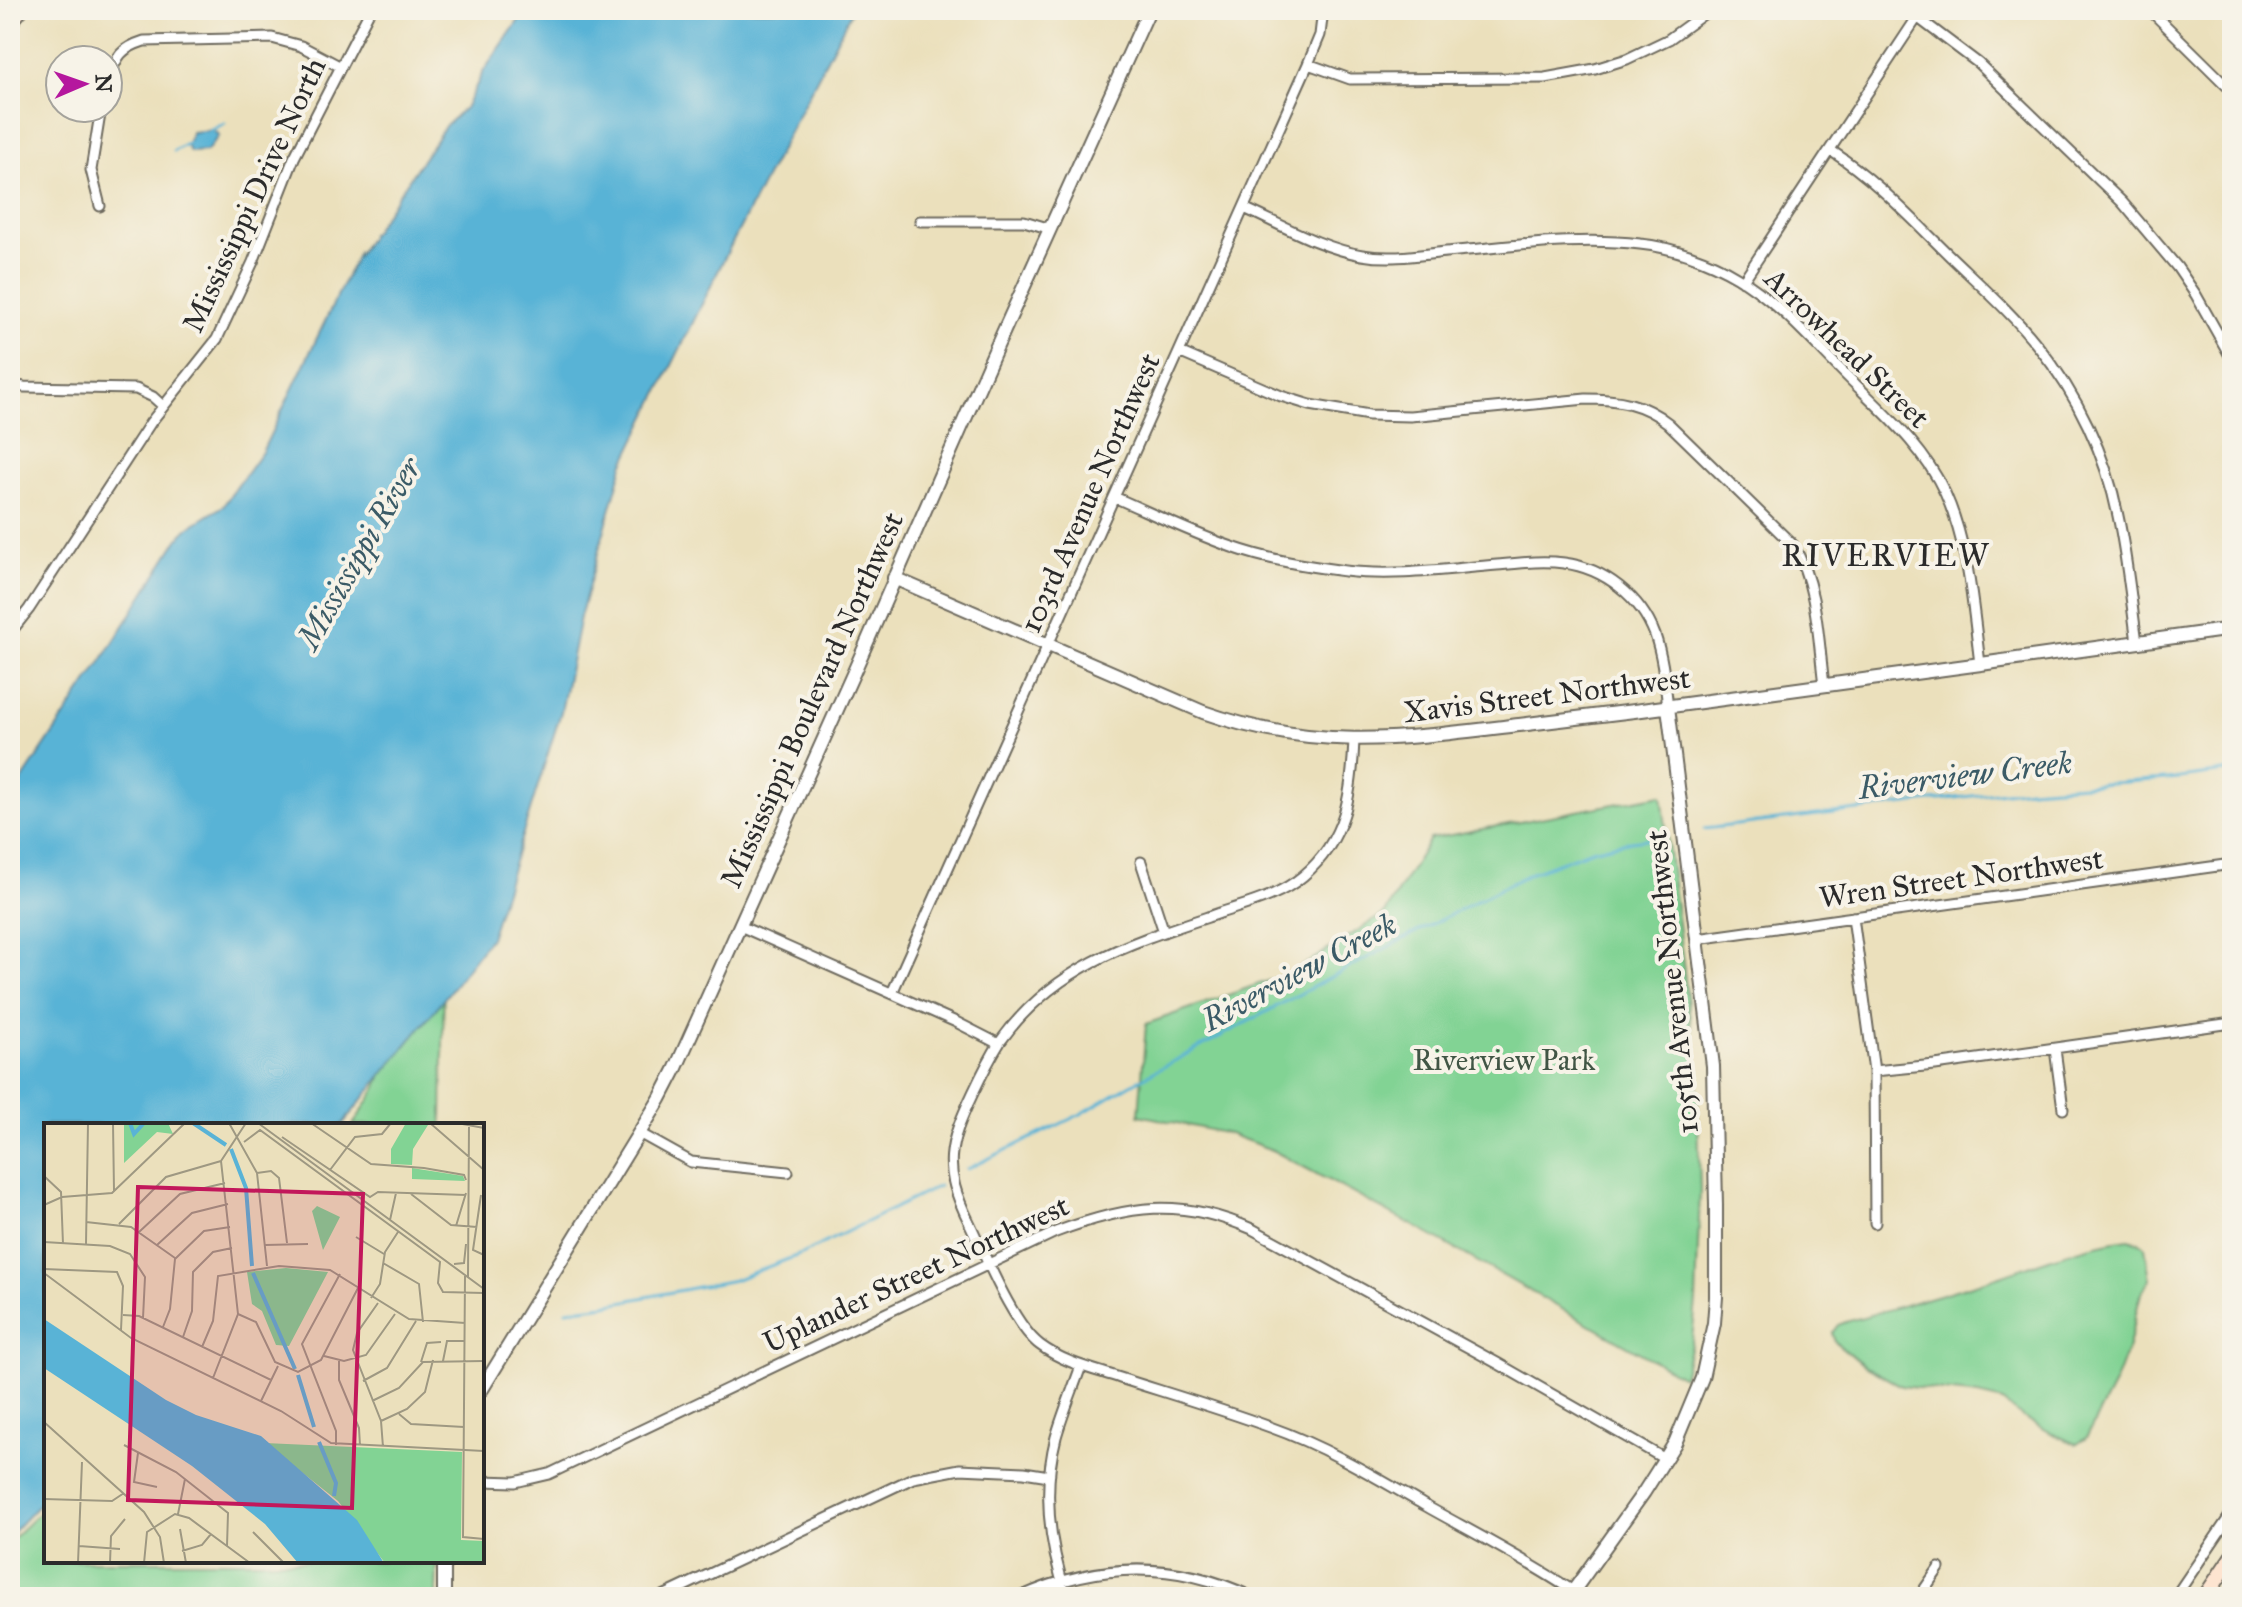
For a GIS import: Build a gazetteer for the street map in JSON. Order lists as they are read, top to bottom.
{
  "streets": {
    "street": [
      "Mississippi Drive North",
      "Arrowhead Street",
      "103rd Avenue Northwest",
      "Xavis Street Northwest",
      "Mississippi Boulevard Northwest",
      "Wren Street Northwest",
      "105th Avenue Northwest",
      "Uplander Street Northwest"
    ]
  },
  "crossings": [
    ["Arrowhead Street", "103rd Avenue Northwest"],
    ["Arrowhead Street", "Xavis Street Northwest"],
    ["103rd Avenue Northwest", "Xavis Street Northwest"],
    ["Xavis Street Northwest", "Mississippi Boulevard Northwest"],
    ["Xavis Street Northwest", "105th Avenue Northwest"],
    ["Wren Street Northwest", "105th Avenue Northwest"],
    ["105th Avenue Northwest", "Uplander Street Northwest"]
  ],
  "districts": ["RIVERVIEW"],
  "water": ["Mississippi River", "Riverview Creek"],
  "parks": ["Riverview Park"],
  "north": "right"
}
